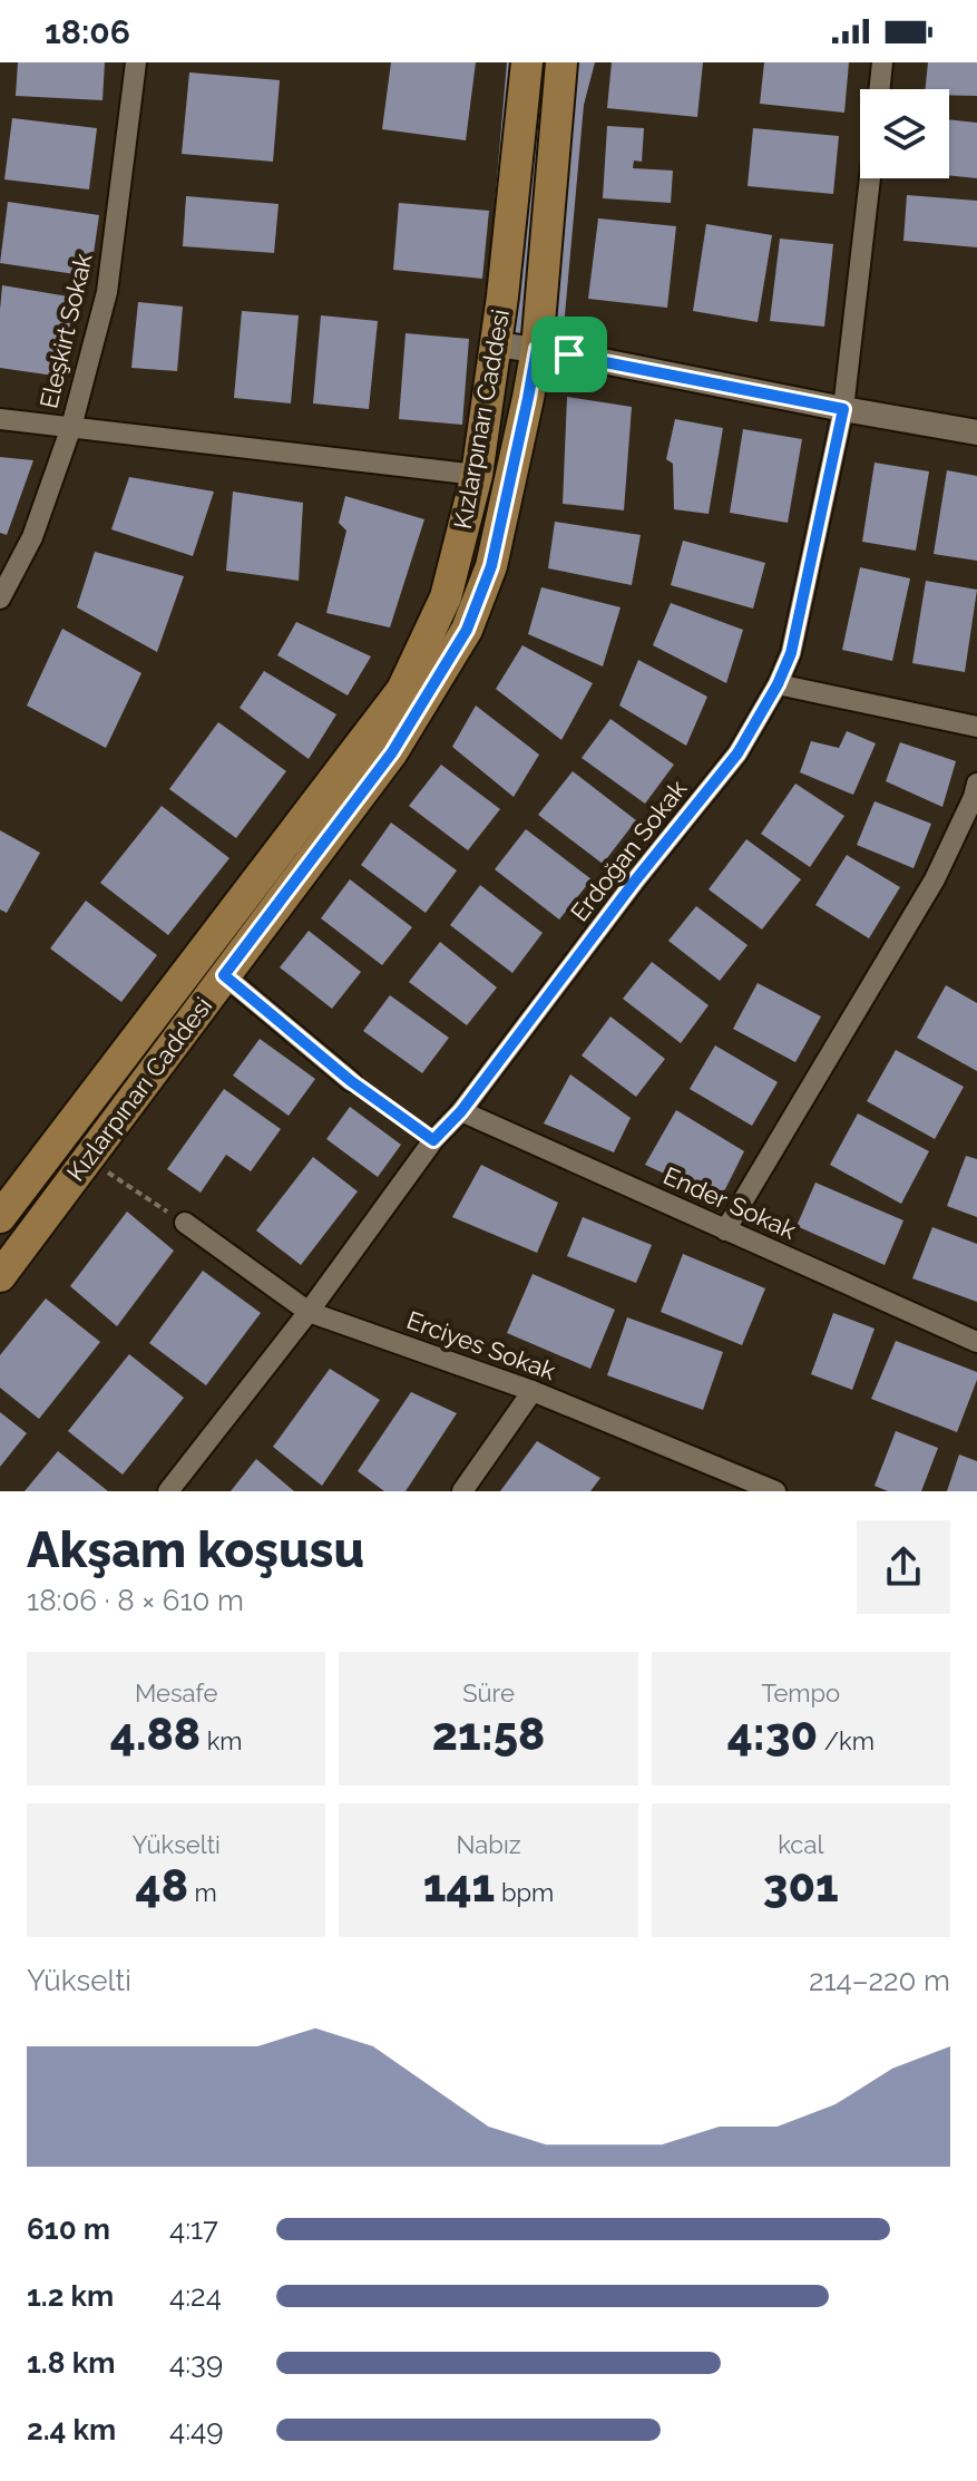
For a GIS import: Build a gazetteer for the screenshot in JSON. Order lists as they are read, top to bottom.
{
  "streets": {
    "main road": ["Kızlarpınarı Caddesi"],
    "street": [
      "Eleşkirt Sokak",
      "Erdoğan Sokak",
      "Ender Sokak",
      "Erciyes Sokak"
    ]
  },
  "crossings": [
    ["Erdoğan Sokak", "Ender Sokak"],
    ["Erdoğan Sokak", "Erciyes Sokak"]
  ],
  "page": {
    "status": "18:06",
    "heading": ["Akşam koşusu", "18:06 · 8 × 610 m"],
    "stats": [
      ["Mesafe", "4.88 km"],
      ["Süre", "21:58"],
      ["Tempo", "4:30 /km"],
      ["Yükselti", "48 m"],
      ["Nabız", "141 bpm"],
      ["kcal", "301"]
    ],
    "chart": ["Yükselti", "214–220 m"],
    "list": [
      {
        "name": "610 m",
        "note": "4:17"
      },
      {
        "name": "1.2 km",
        "note": "4:24"
      },
      {
        "name": "1.8 km",
        "note": "4:39"
      },
      {
        "name": "2.4 km",
        "note": "4:49"
      }
    ]
  }
}
